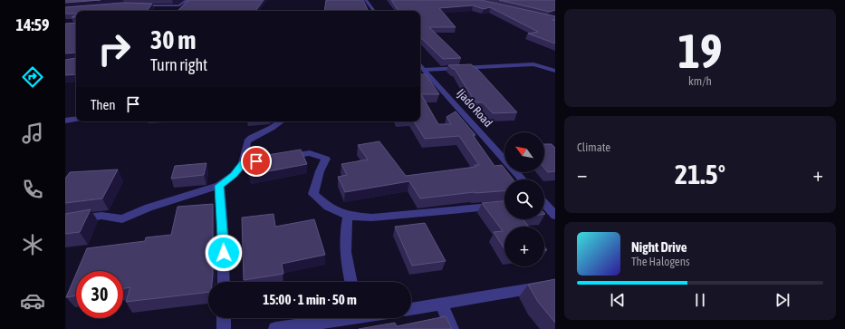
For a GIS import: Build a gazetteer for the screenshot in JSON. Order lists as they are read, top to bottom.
{
  "streets": {
    "street": ["Ijado Road"]
  },
  "north": "top left",
  "page": {
    "tabs": "14:59",
    "tile": [
      ["19", "km/h"],
      "Climate"
    ],
    "turn": ["30 m", "Turn right"],
    "then": "Then",
    "map_buttons": "+",
    "heat": ["−", "21.5°", "+"],
    "song": ["Night Drive", "The Halogens"],
    "limit": "30",
    "trip": "15:00 · 1 min · 50 m"
  }
}
